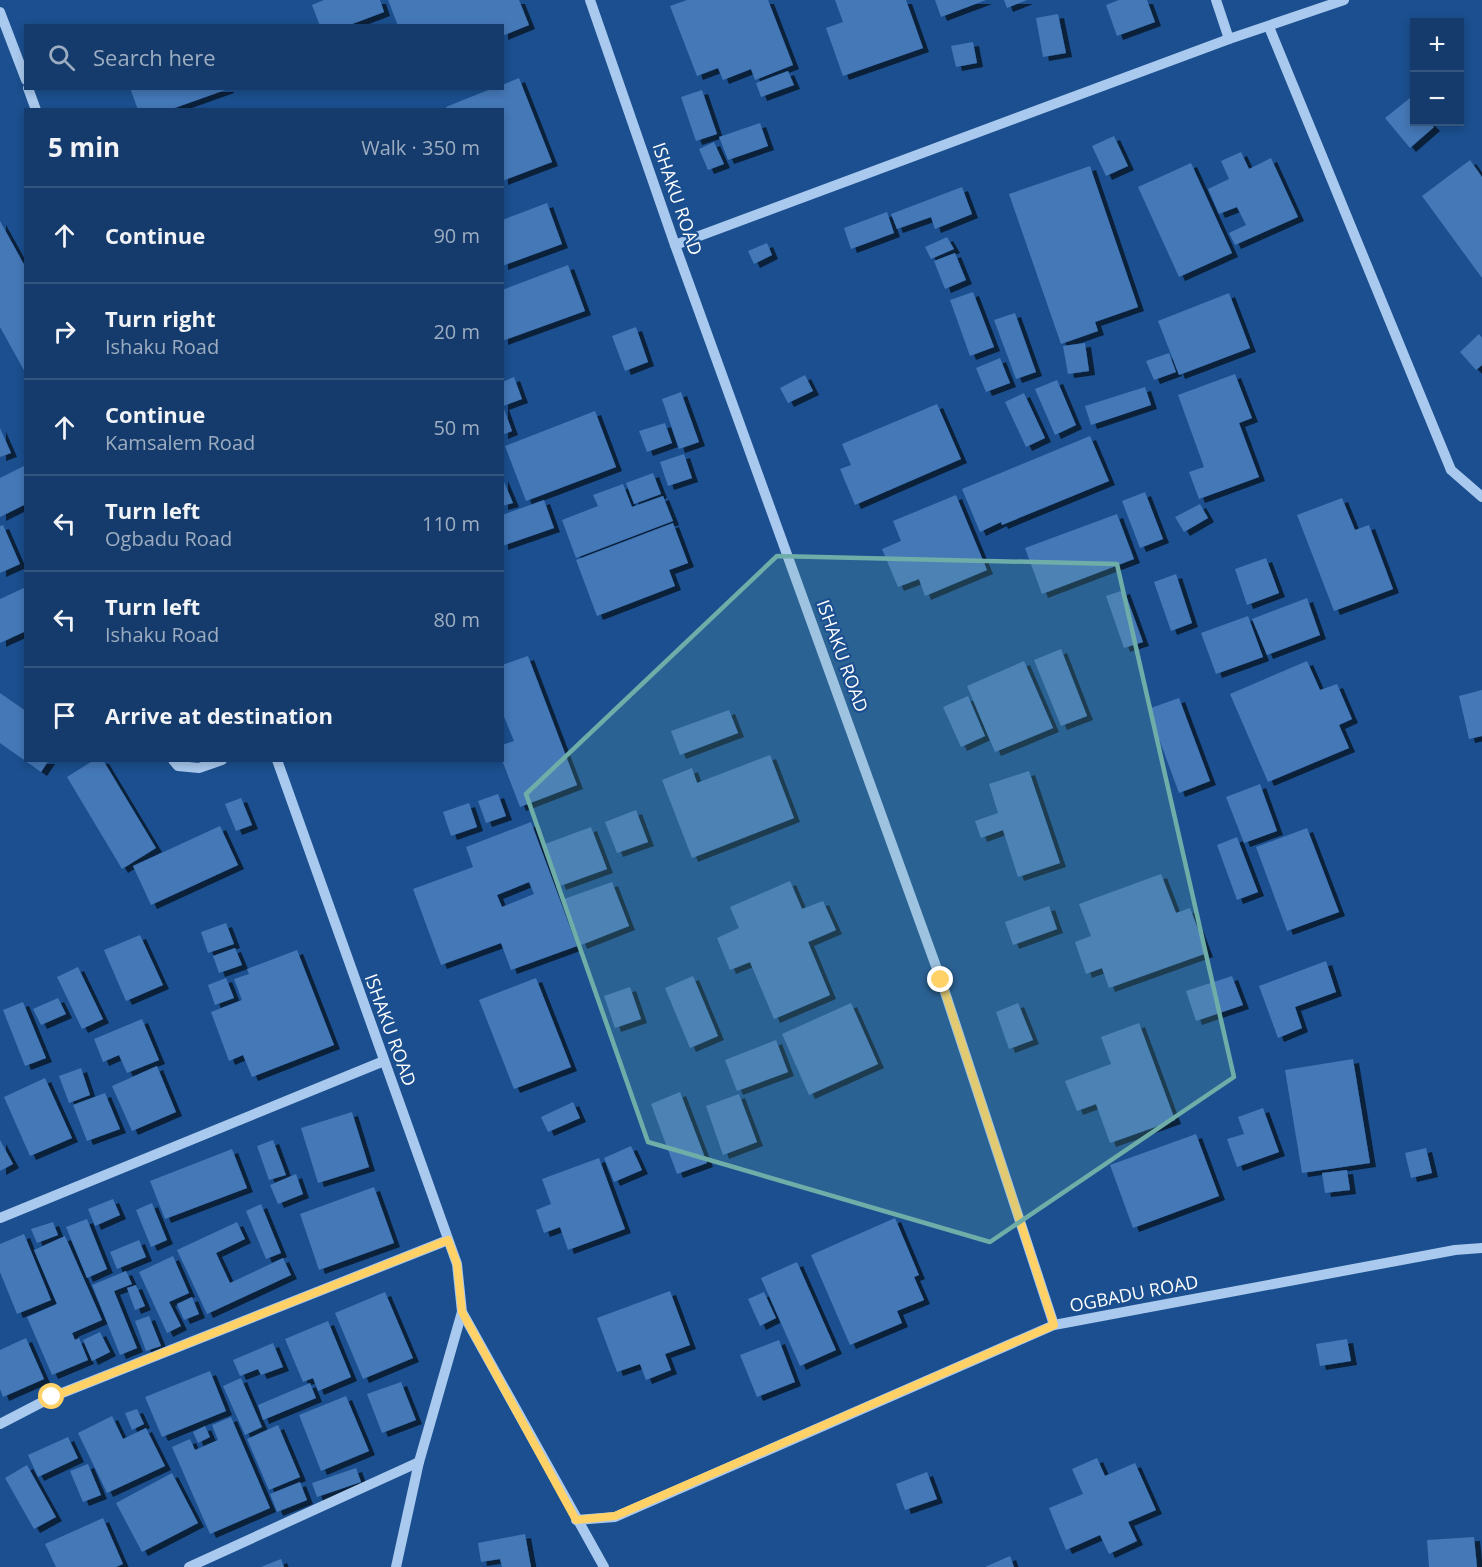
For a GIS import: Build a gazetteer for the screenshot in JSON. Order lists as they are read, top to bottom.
{
  "streets": {
    "street": ["ISHAKU ROAD", "OGBADU ROAD"]
  },
  "crossings": [
    ["ISHAKU ROAD", "OGBADU ROAD"]
  ],
  "page": {
    "map_buttons": ["+", "−"],
    "search": "Search here",
    "heading": ["5 min", "Walk · 350 m"],
    "list": [
      ["Continue", "90 m"],
      ["Turn right", "Ishaku Road", "20 m"],
      ["Continue", "Kamsalem Road", "50 m"],
      ["Turn left", "Ogbadu Road", "110 m"],
      ["Turn left", "Ishaku Road", "80 m"],
      "Arrive at destination"
    ]
  }
}
